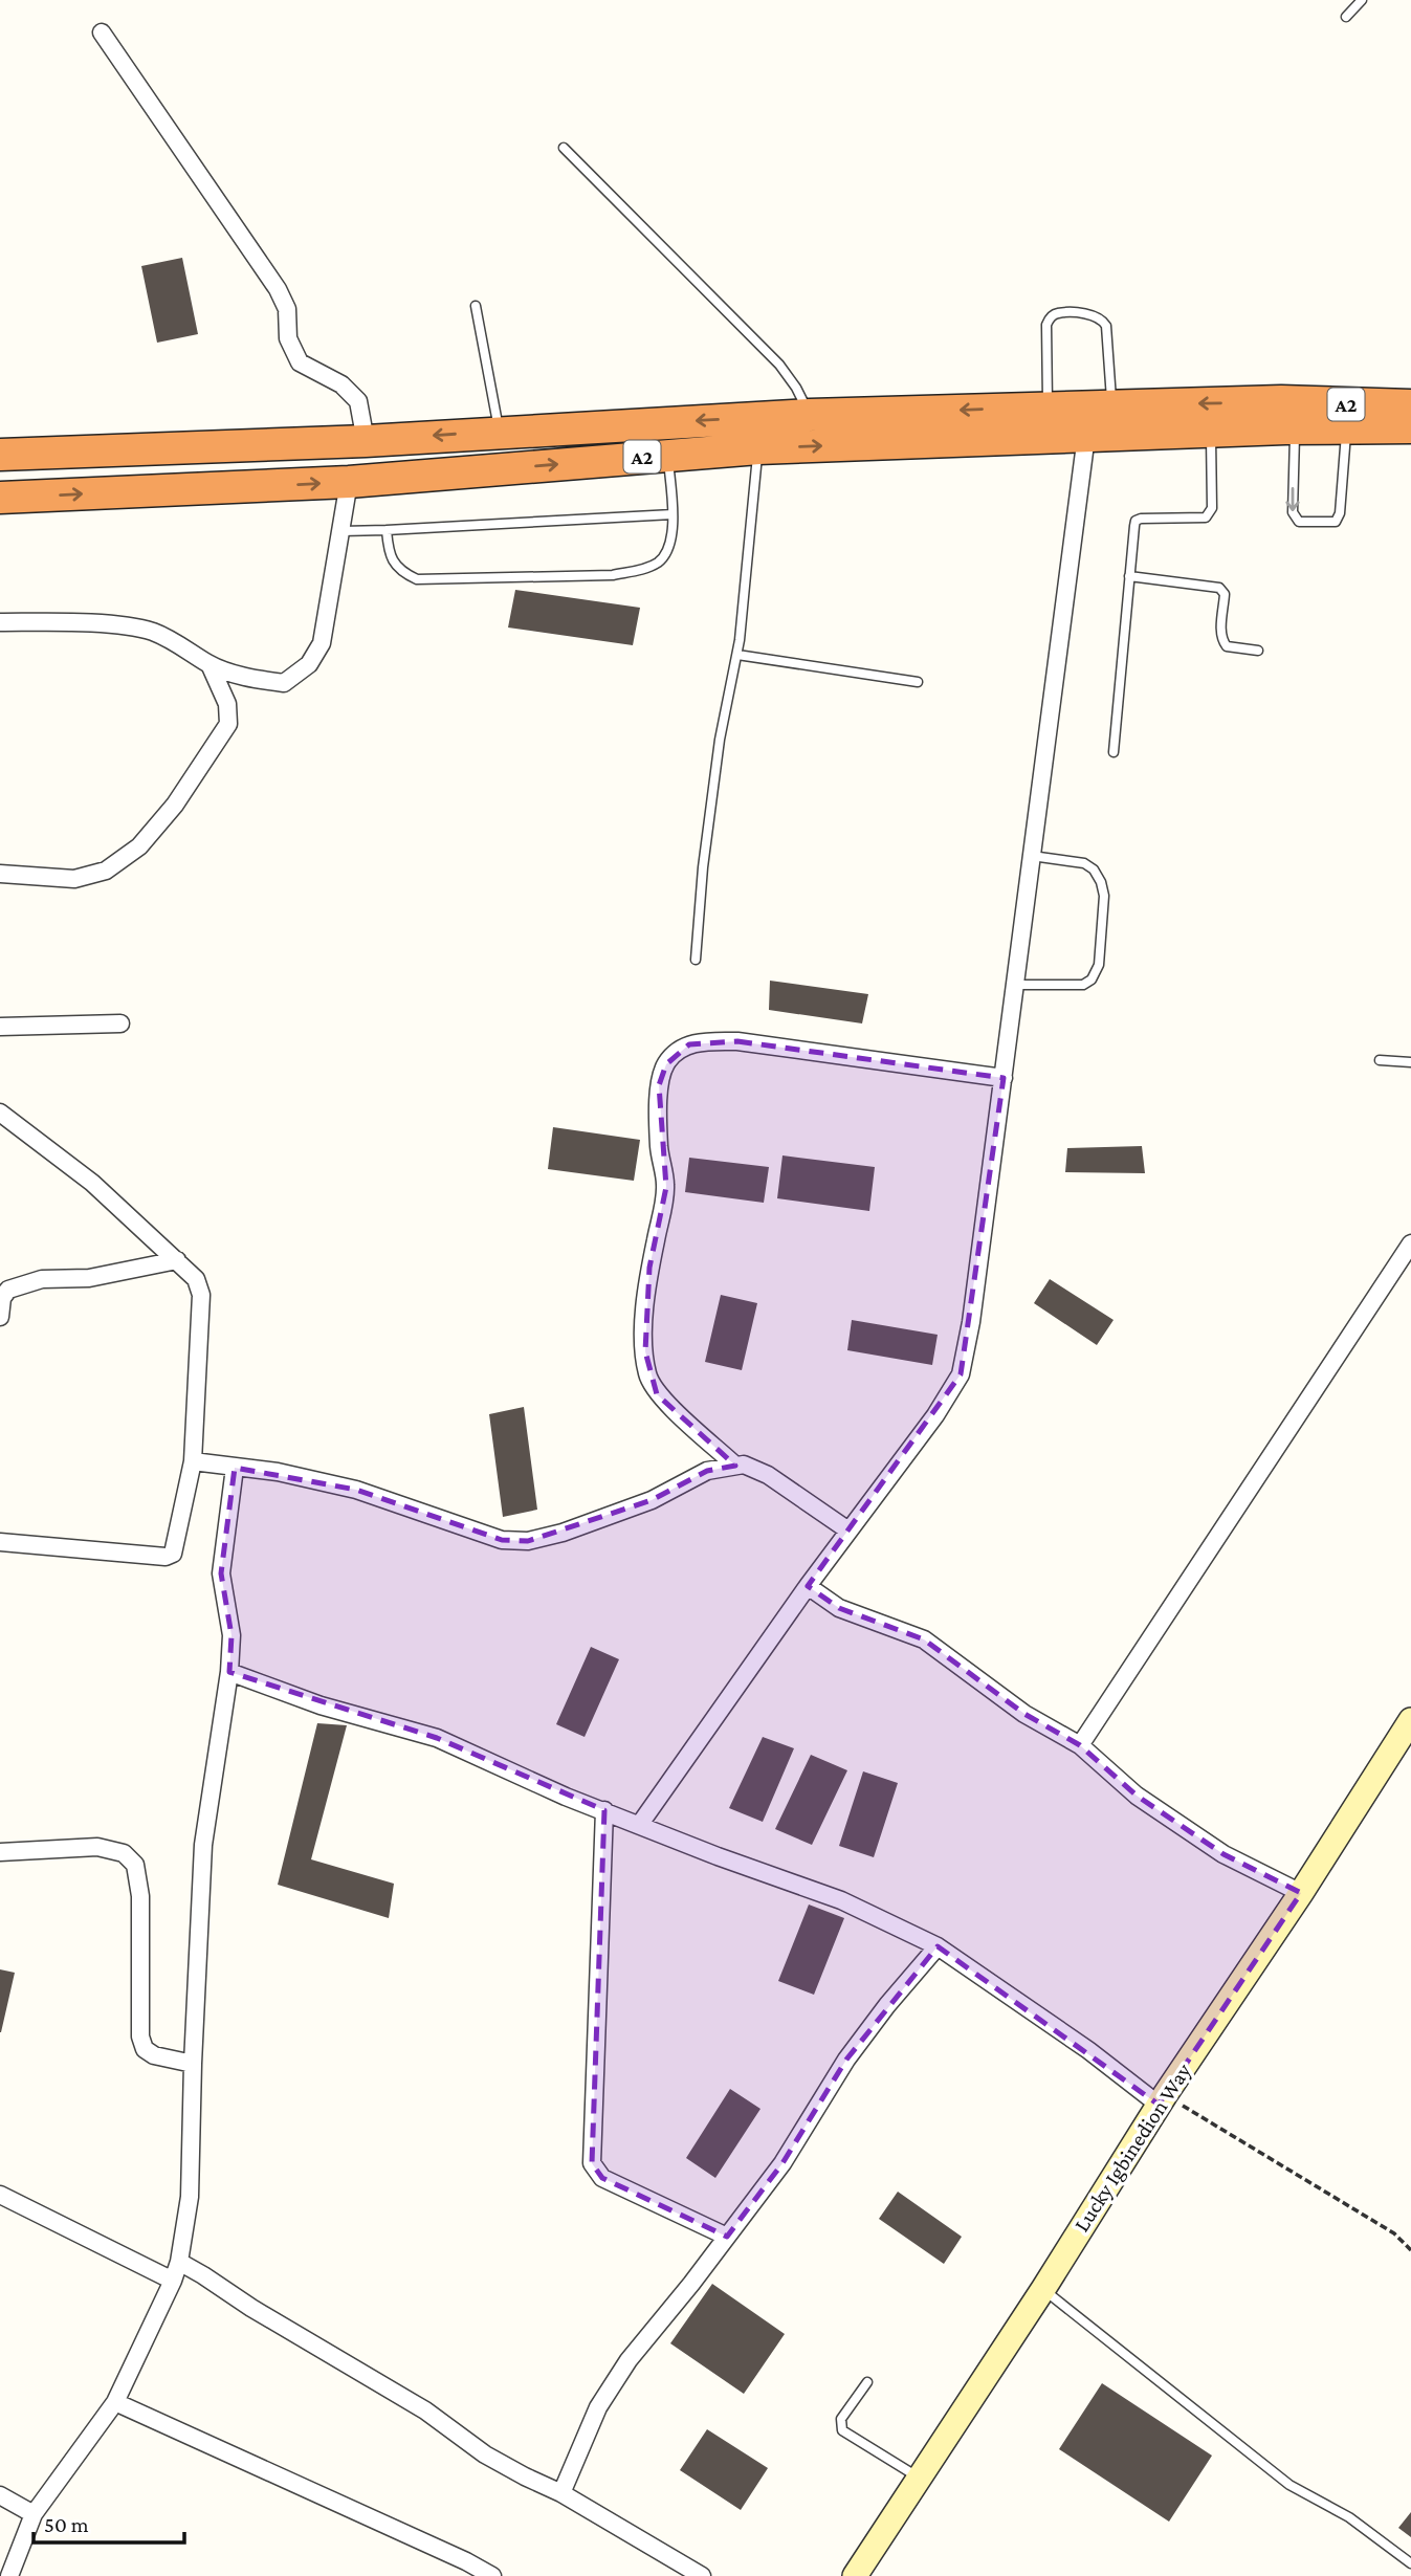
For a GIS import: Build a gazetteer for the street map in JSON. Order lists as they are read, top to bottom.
{
  "streets": {
    "highway": ["A2"],
    "street": ["Lucky Igbinedion Way"]
  },
  "scale_bar": "50 m"
}
